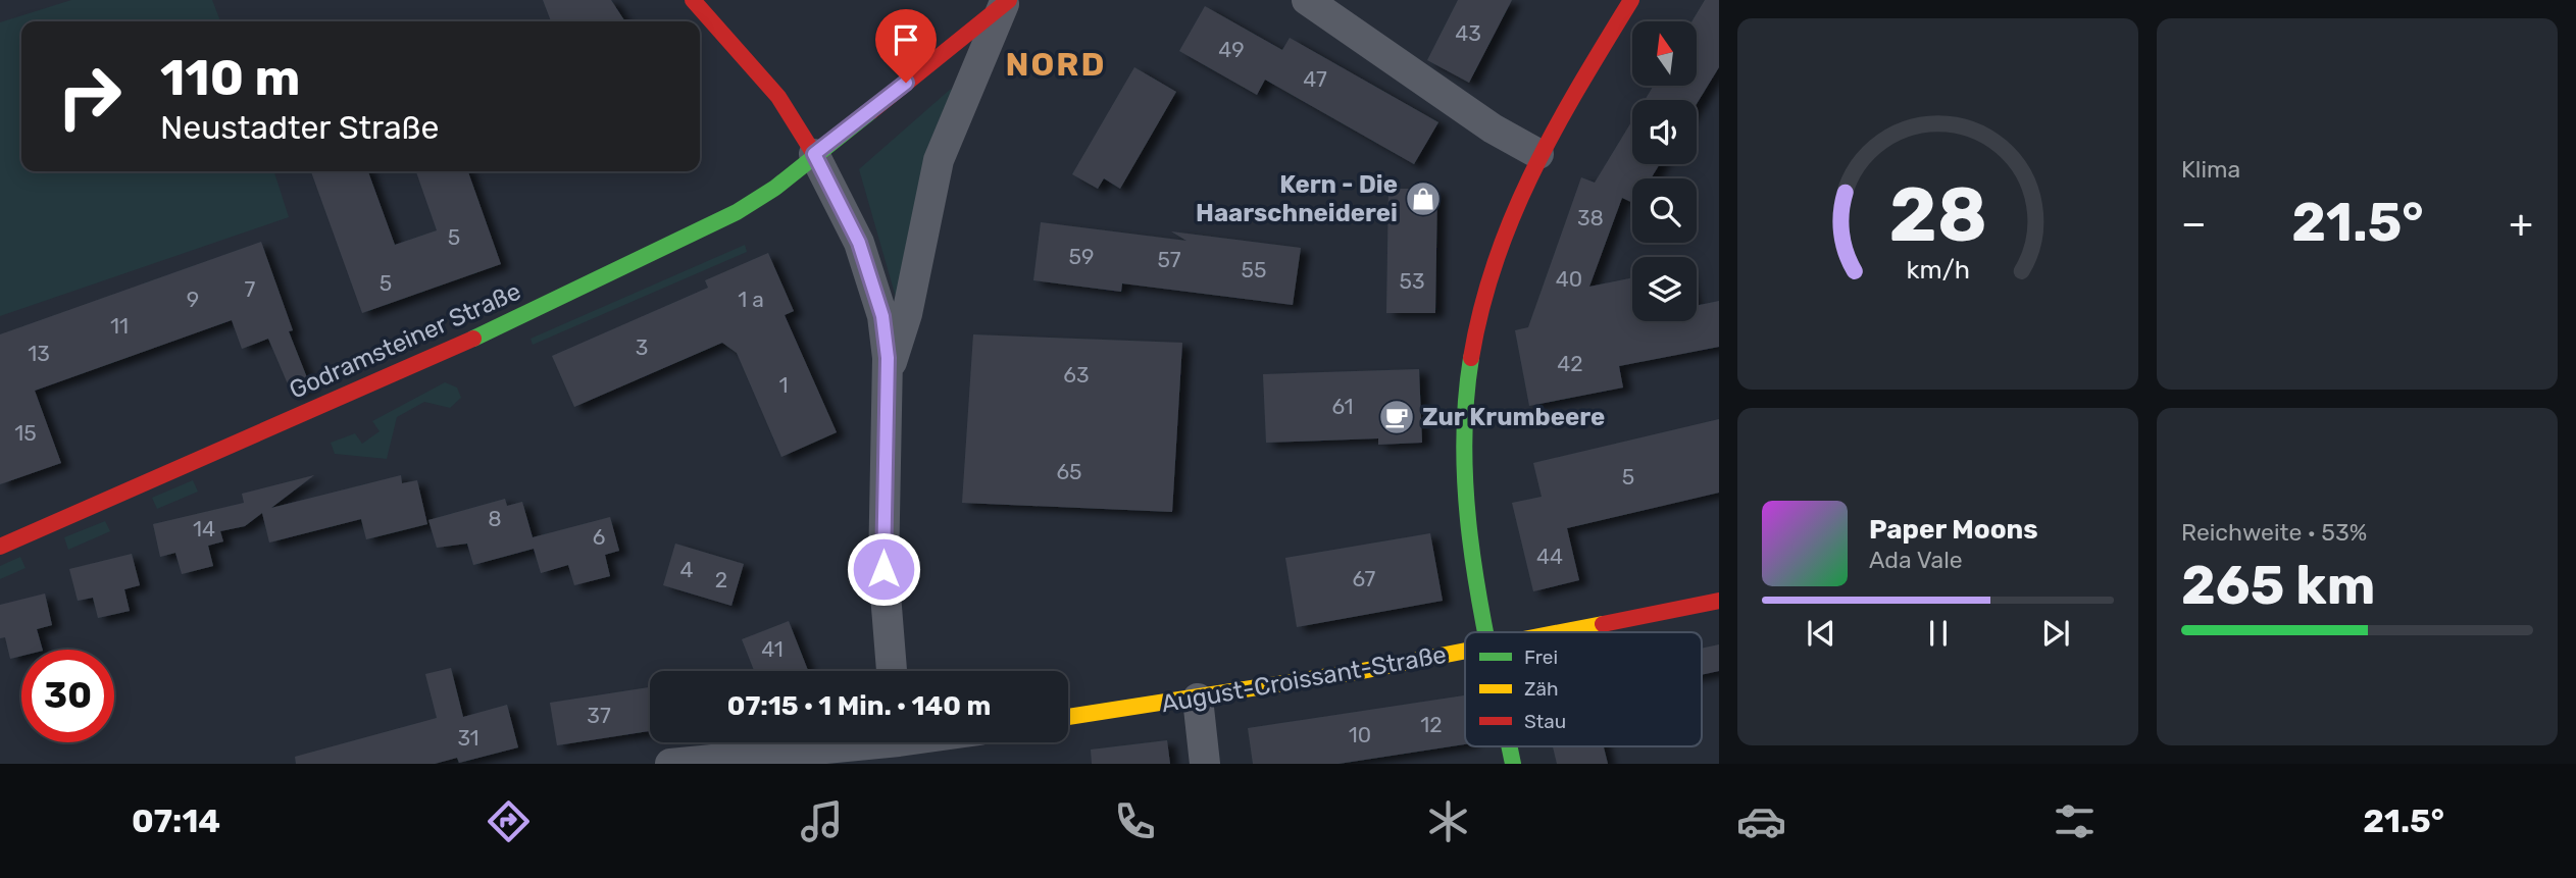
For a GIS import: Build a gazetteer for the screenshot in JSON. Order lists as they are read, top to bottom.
{
  "streets": {
    "street": ["Godramsteiner Straße", "August-Croissant-Straße"]
  },
  "districts": ["NORD"],
  "places": {
    "shop": ["Kern - Die Haarschneiderei"],
    "cafe": ["Zur Krumbeere"]
  },
  "house_numbers": [
    "43",
    "49",
    "47",
    "38",
    "5",
    "59",
    "57",
    "55",
    "40",
    "53",
    "5",
    "7",
    "9",
    "1 a",
    "11",
    "3",
    "13",
    "42",
    "63",
    "1",
    "61",
    "15",
    "65",
    "5",
    "8",
    "14",
    "6",
    "44",
    "4",
    "67",
    "2",
    "41",
    "37",
    "12",
    "10",
    "31"
  ],
  "legend": ["Frei", "Zäh", "Stau"],
  "north": "top",
  "page": {
    "tile": [
      "Klima",
      ["Reichweite · 53%", "265 km"]
    ],
    "turn": ["110 m", "Neustadter Straße"],
    "heat": ["−", "21.5°", "+"],
    "song": ["Paper Moons", "Ada Vale"],
    "limit": "30",
    "trip": "07:15 · 1 Min. · 140 m",
    "tabs": ["07:14", "21.5°"],
    "gauge": ["28", "km/h"]
  }
}
